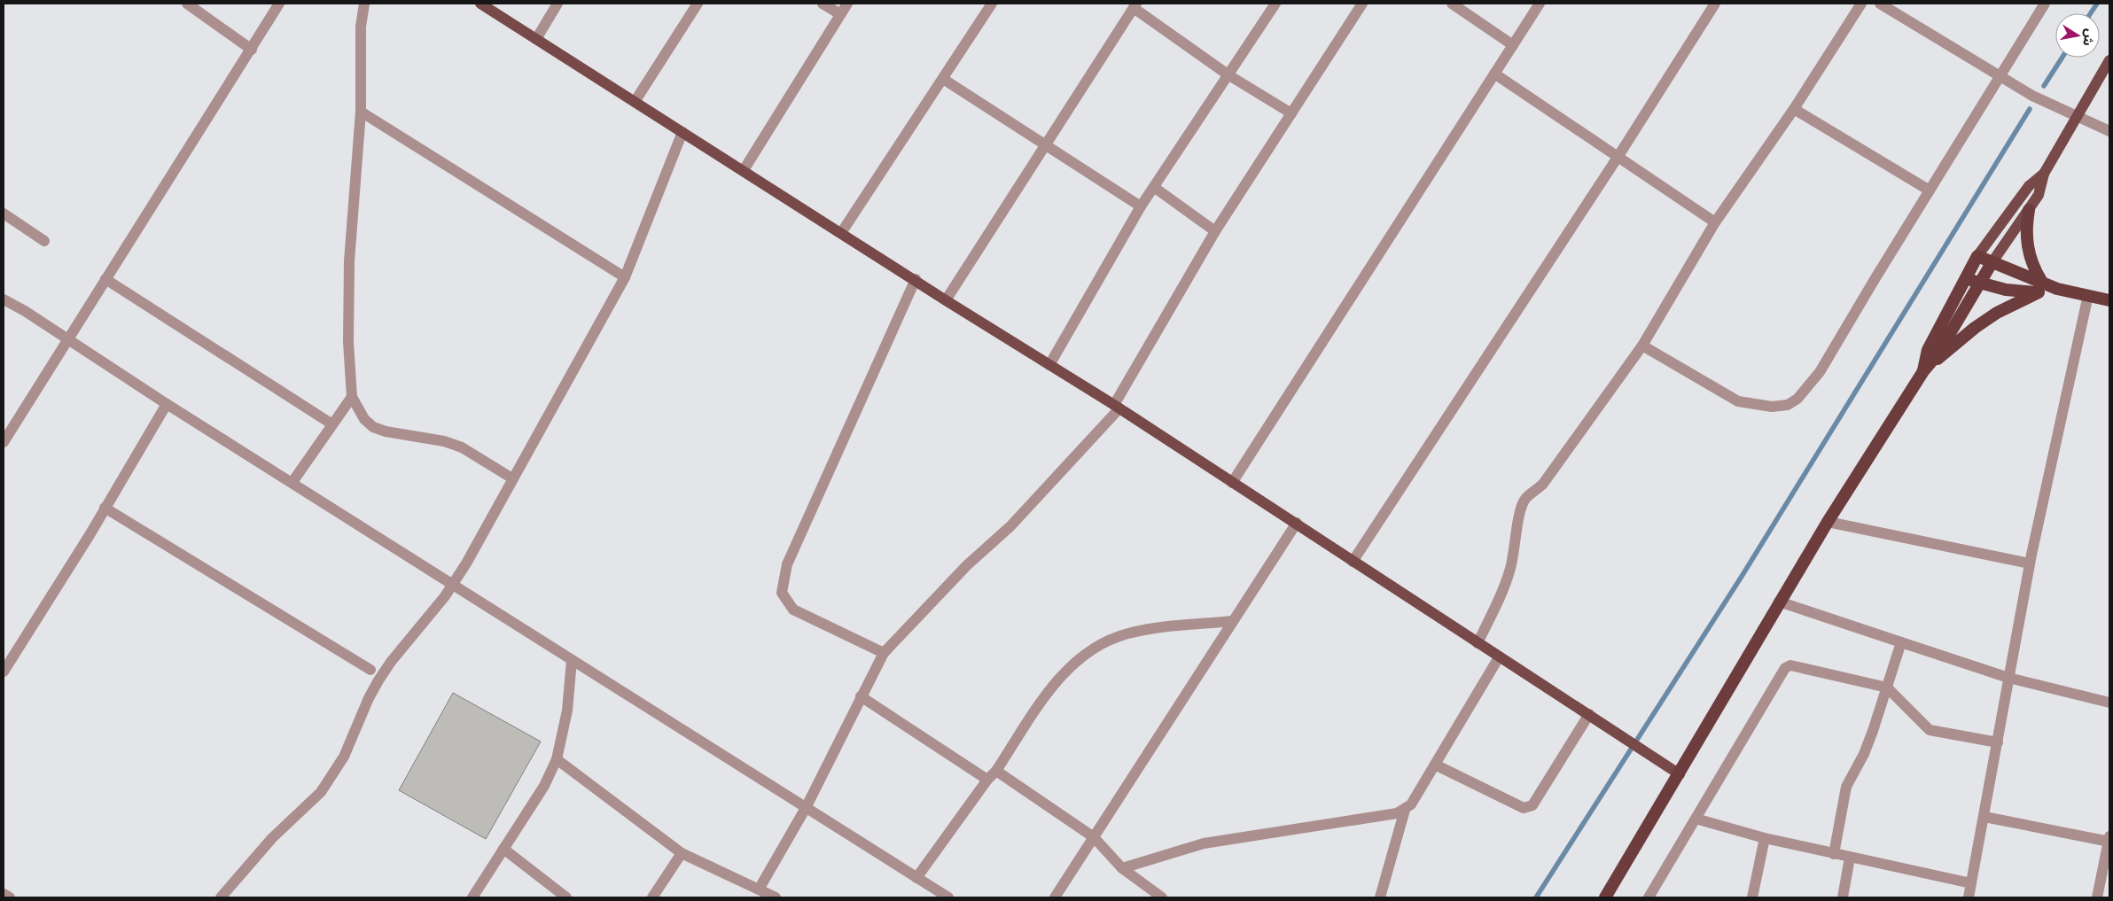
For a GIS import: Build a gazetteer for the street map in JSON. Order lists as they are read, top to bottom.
{
  "north": "right"
}
